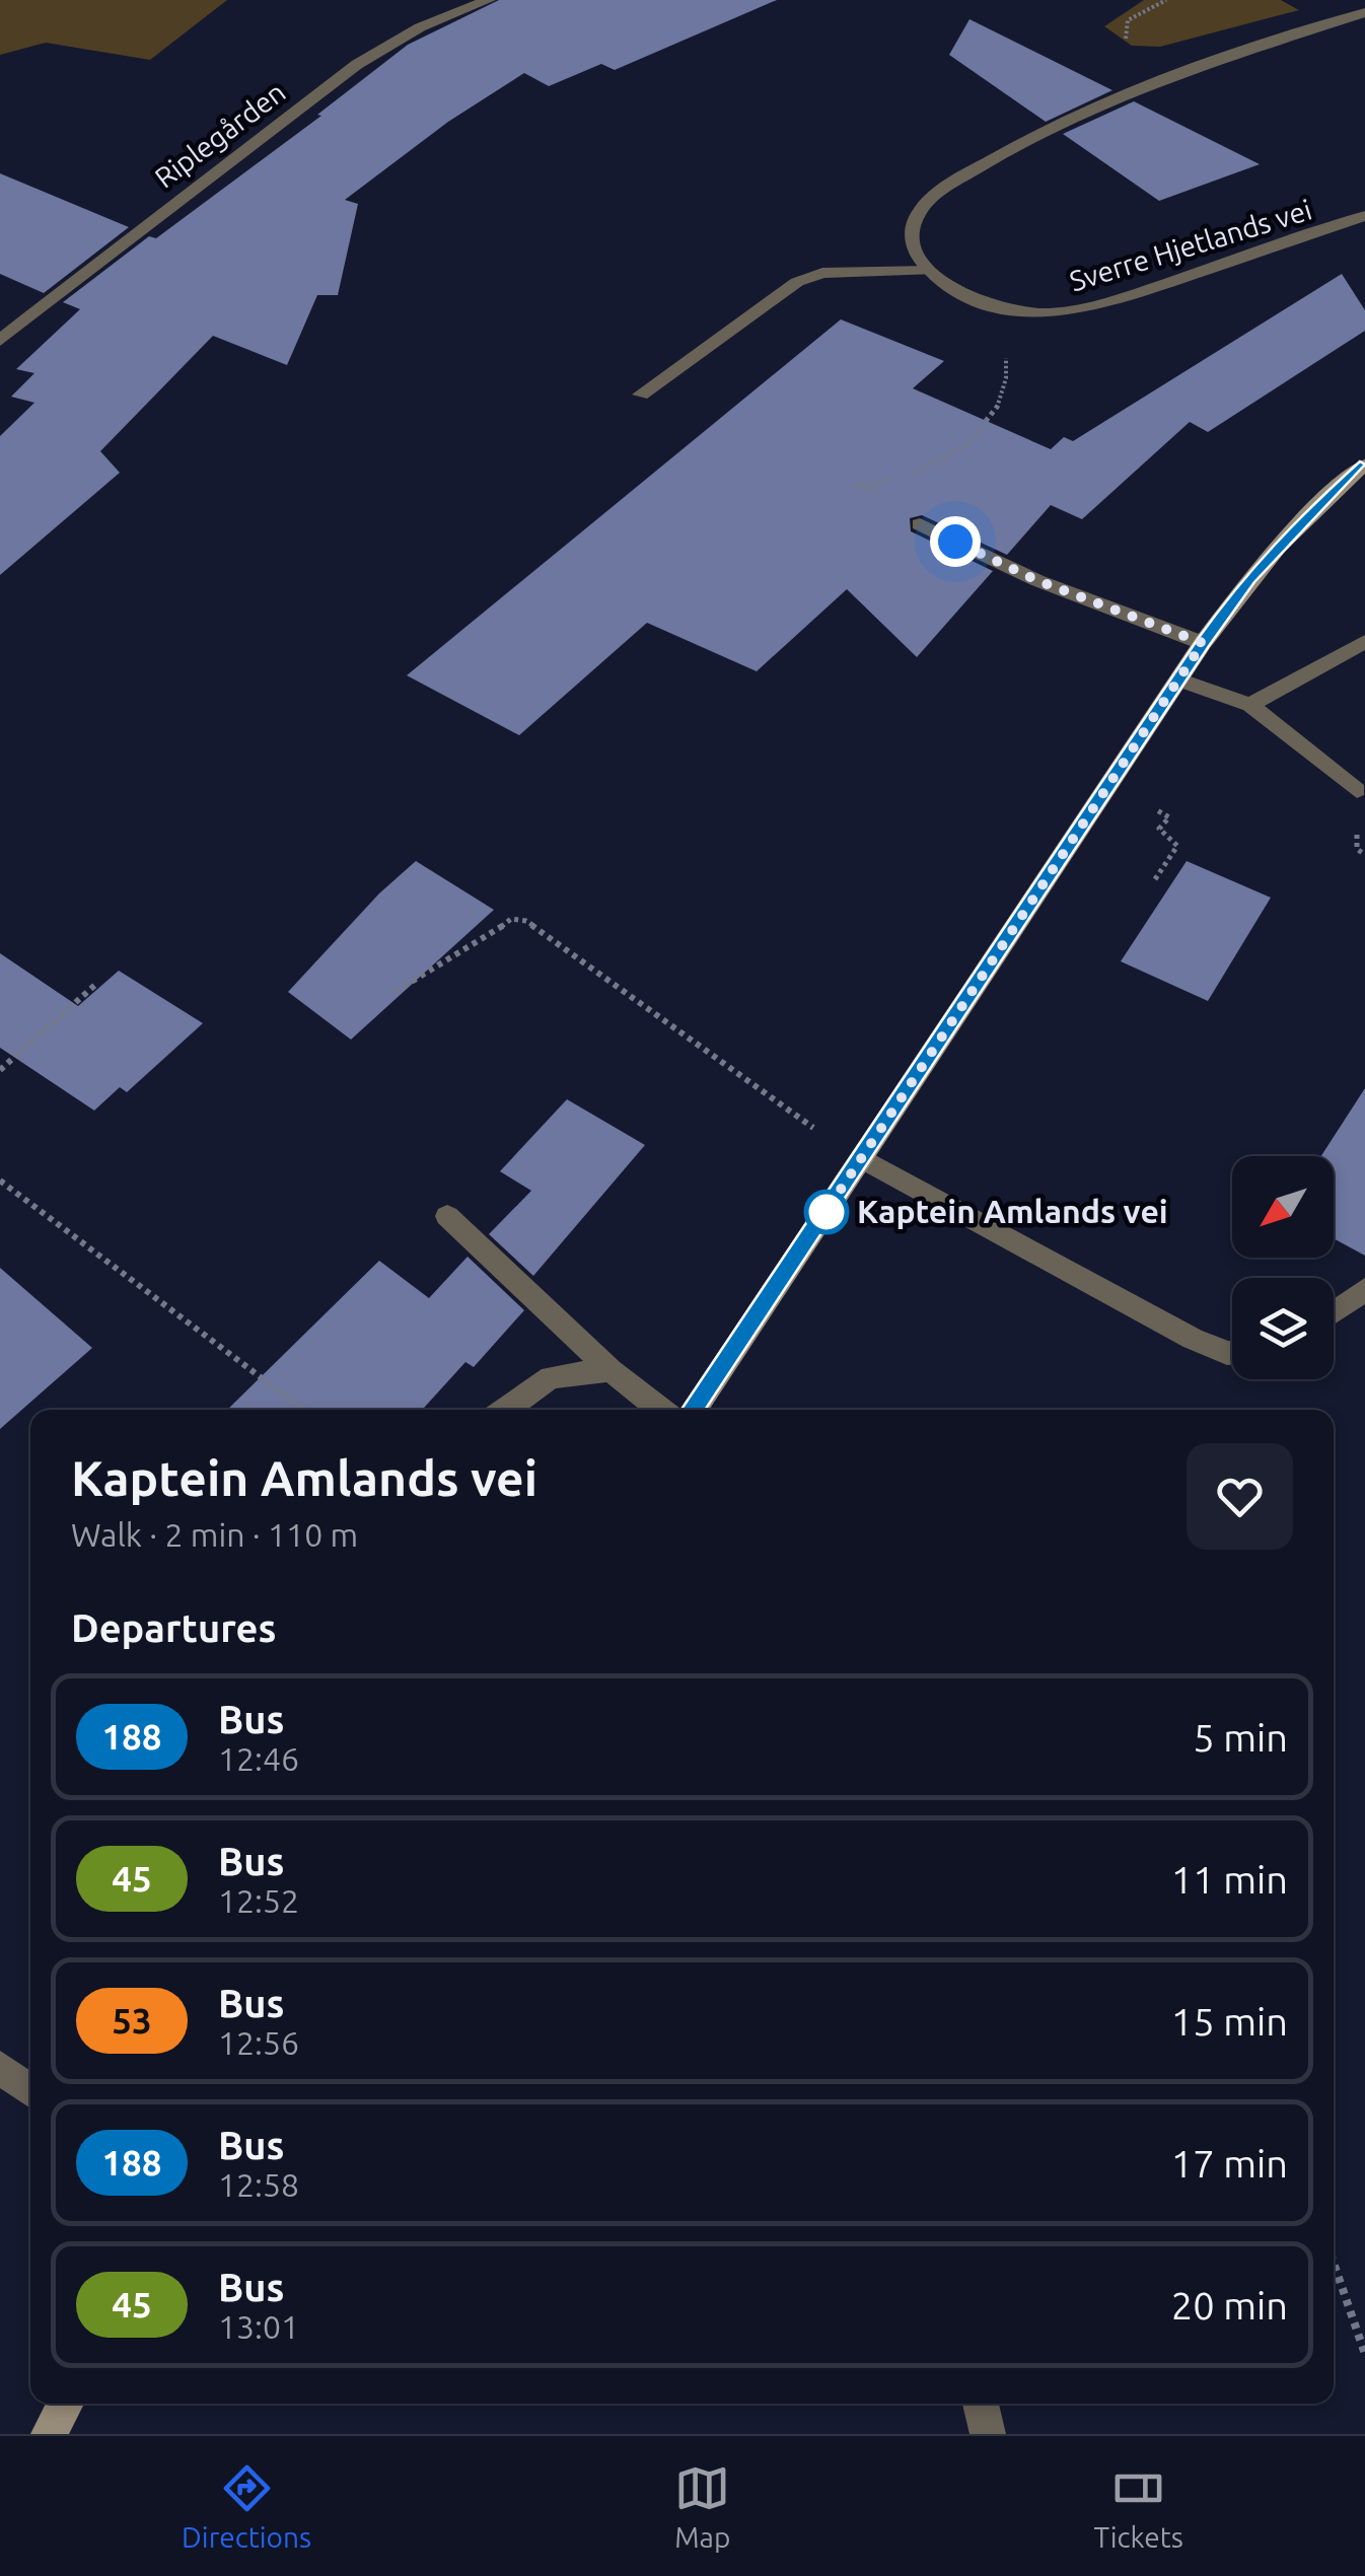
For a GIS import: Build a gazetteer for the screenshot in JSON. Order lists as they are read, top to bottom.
{
  "streets": {
    "street": ["Riplegården", "Sverre Hjetlands vei"]
  },
  "places": ["Kaptein Amlands vei"],
  "lines": ["bus line 188"],
  "north": "bottom left",
  "page": {
    "heading": [
      ["Kaptein Amlands vei", "Walk · 2 min · 110 m"],
      "Departures"
    ],
    "list": [
      {
        "mark": "188",
        "name": "Bus",
        "note": "12:46",
        "value": "5 min"
      },
      {
        "mark": "45",
        "name": "Bus",
        "note": "12:52",
        "value": "11 min"
      },
      {
        "mark": "53",
        "name": "Bus",
        "note": "12:56",
        "value": "15 min"
      },
      {
        "mark": "188",
        "name": "Bus",
        "note": "12:58",
        "value": "17 min"
      },
      {
        "mark": "45",
        "name": "Bus",
        "note": "13:01",
        "value": "20 min"
      }
    ],
    "tabs": ["Directions", "Map", "Tickets"]
  }
}
